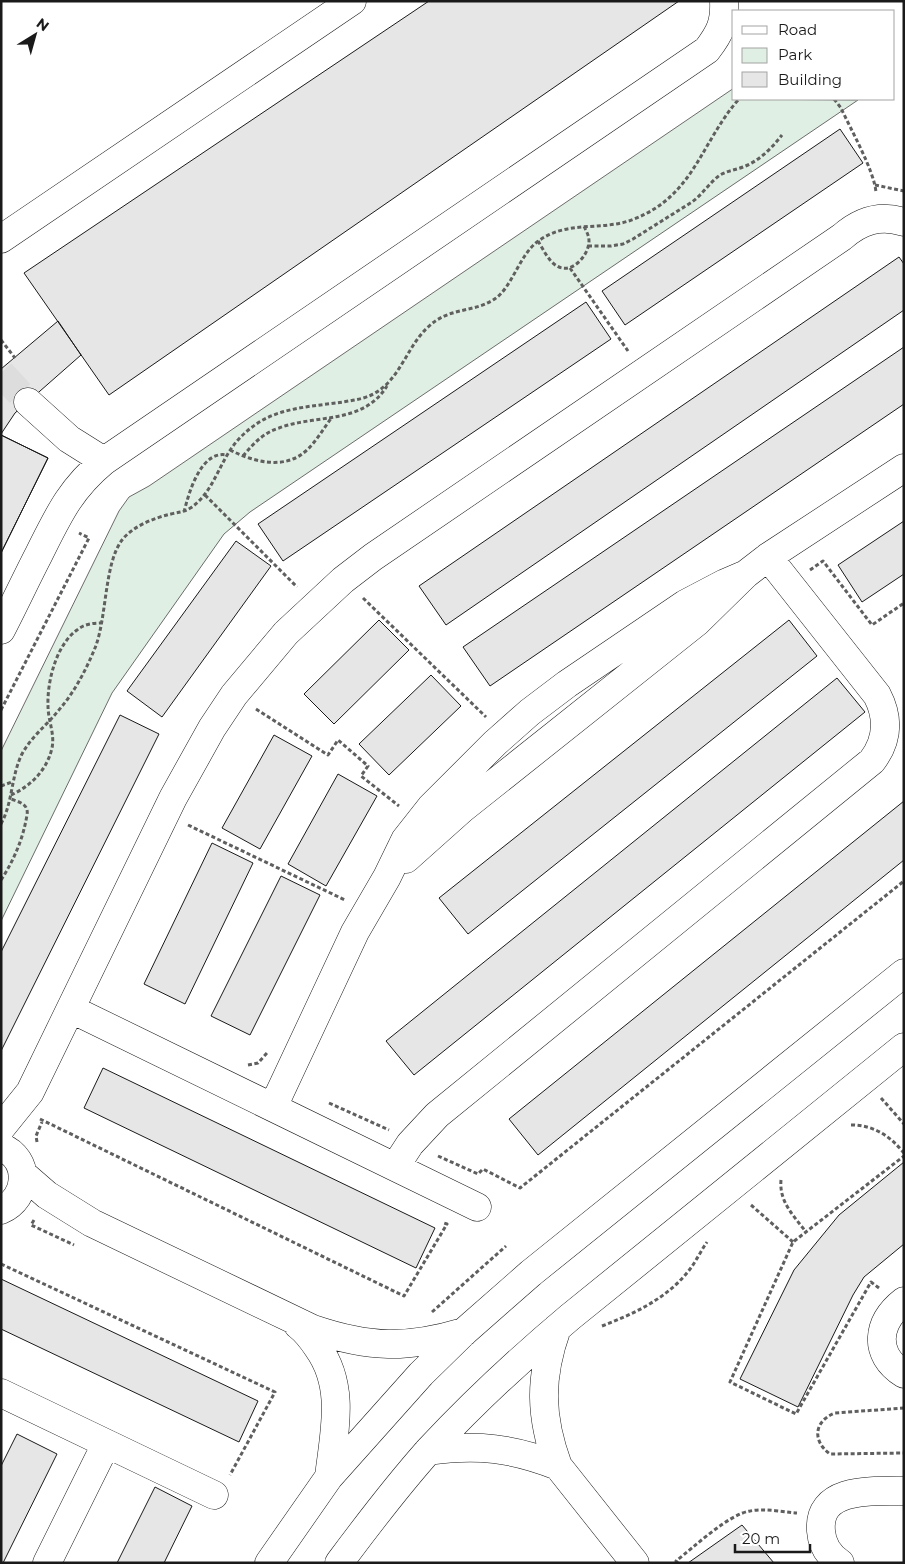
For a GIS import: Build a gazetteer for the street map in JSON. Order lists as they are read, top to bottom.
{
  "legend": ["Road", "Park", "Building"],
  "scale_bar": "20 m",
  "north": "top right"
}
